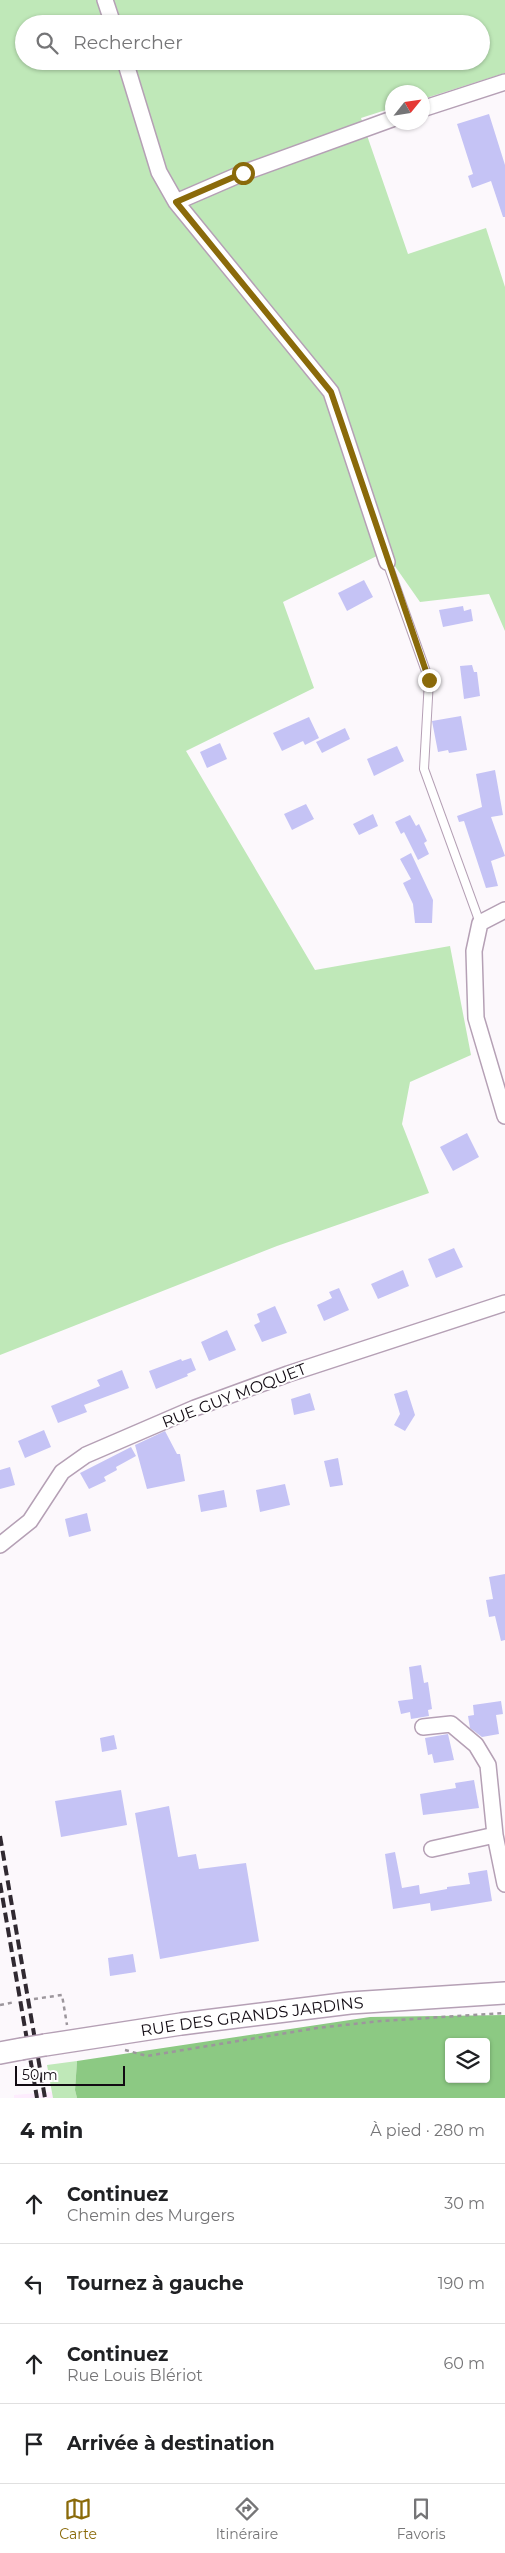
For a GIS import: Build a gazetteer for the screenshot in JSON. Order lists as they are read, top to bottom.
{
  "streets": {
    "main road": ["RUE DES GRANDS JARDINS"],
    "street": ["RUE GUY MOQUET"]
  },
  "scale_bar": "50 m",
  "north": "top right",
  "page": {
    "search": "Rechercher",
    "scale": "50 m",
    "heading": ["4 min", "À pied · 280 m"],
    "list": [
      ["Continuez", "Chemin des Murgers", "30 m"],
      ["Tournez à gauche", "190 m"],
      ["Continuez", "Rue Louis Blériot", "60 m"],
      "Arrivée à destination"
    ],
    "nav": ["Carte", "Itinéraire", "Favoris"]
  }
}
